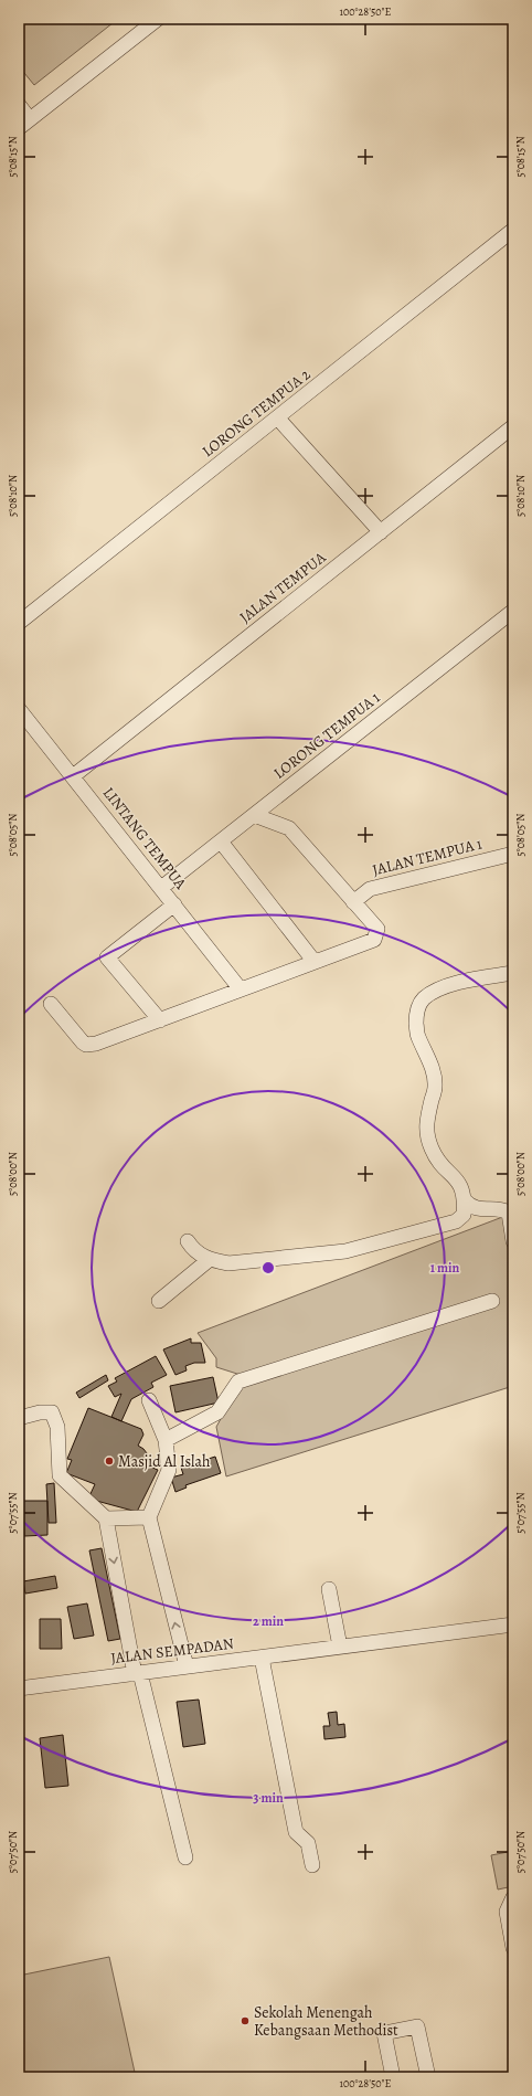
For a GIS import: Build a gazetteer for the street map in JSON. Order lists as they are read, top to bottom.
{
  "streets": {
    "street": [
      "LORONG TEMPUA 2",
      "JALAN TEMPUA",
      "LORONG TEMPUA 1",
      "LINTANG TEMPUA",
      "JALAN TEMPUA 1",
      "JALAN SEMPADAN"
    ]
  },
  "crossings": [
    ["JALAN TEMPUA", "LINTANG TEMPUA"],
    ["LORONG TEMPUA 1", "LINTANG TEMPUA"]
  ],
  "places": ["Masjid Al Islah", "Sekolah Menengah Kebangsaan Methodist"],
  "coordinates": [
    "100°28'50\"E",
    "5°08'15\"N",
    "5°08'10\"N",
    "5°08'05\"N",
    "5°08'00\"N",
    "5°07'55\"N",
    "5°07'50\"N"
  ],
  "rings": ["1 min", "2 min", "3 min"]
}
